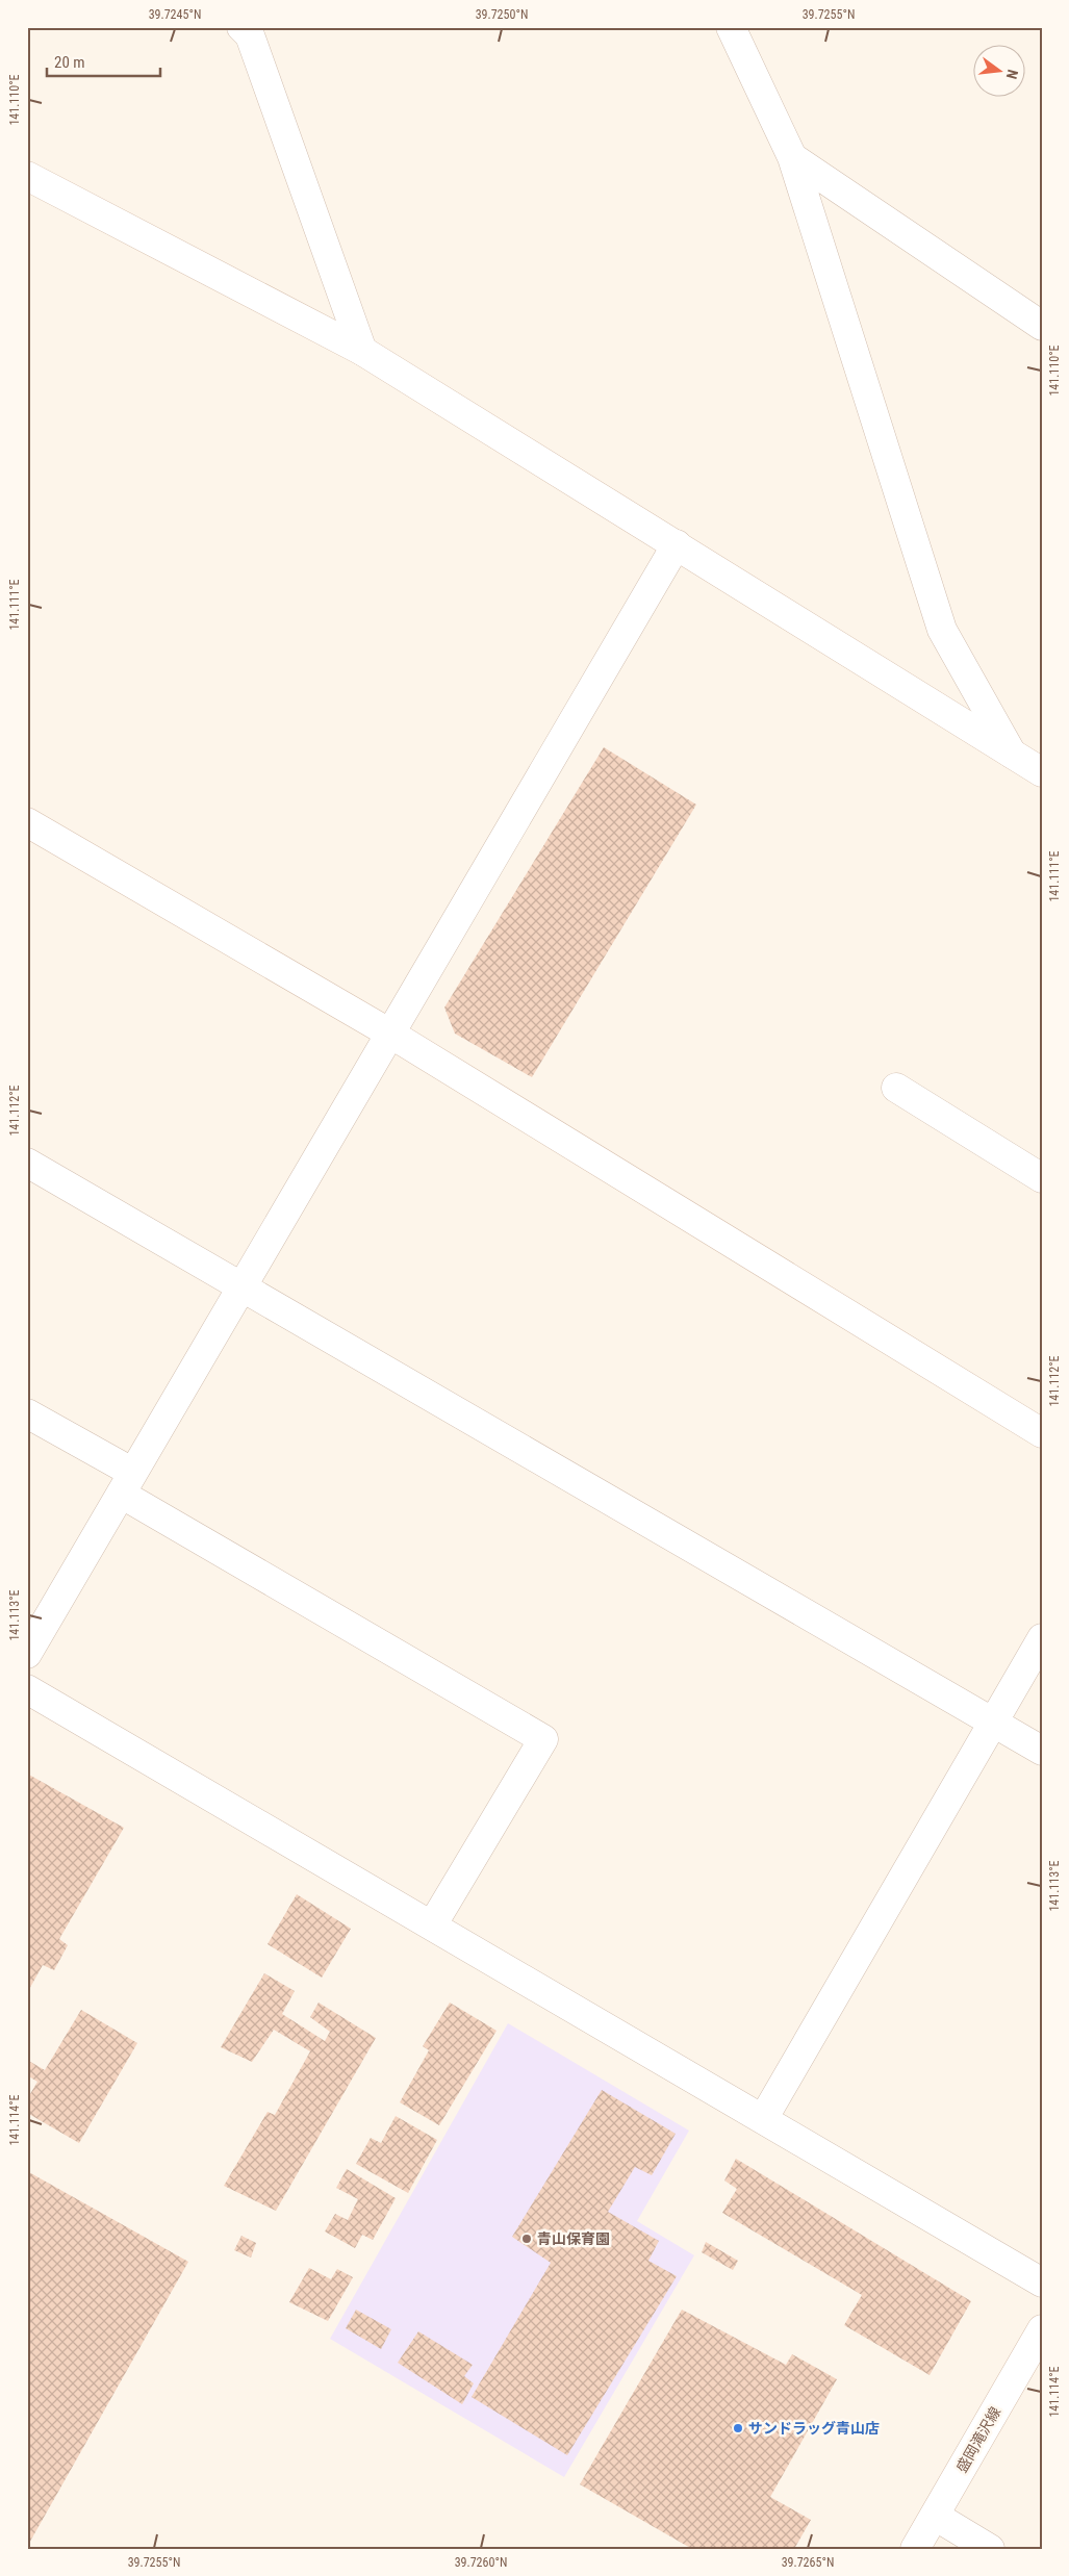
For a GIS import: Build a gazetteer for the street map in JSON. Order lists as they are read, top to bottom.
{
  "streets": {
    "street": ["盛岡滝沢線"]
  },
  "places": ["青山保育園", "サンドラッグ青山店"],
  "scale_bar": "20 m",
  "north": "right",
  "coordinates": [
    "39.7245°N",
    "39.7250°N",
    "39.7255°N",
    "141.110°E",
    "141.111°E",
    "141.112°E",
    "141.113°E",
    "141.114°E",
    "39.7260°N",
    "39.7265°N"
  ]
}
